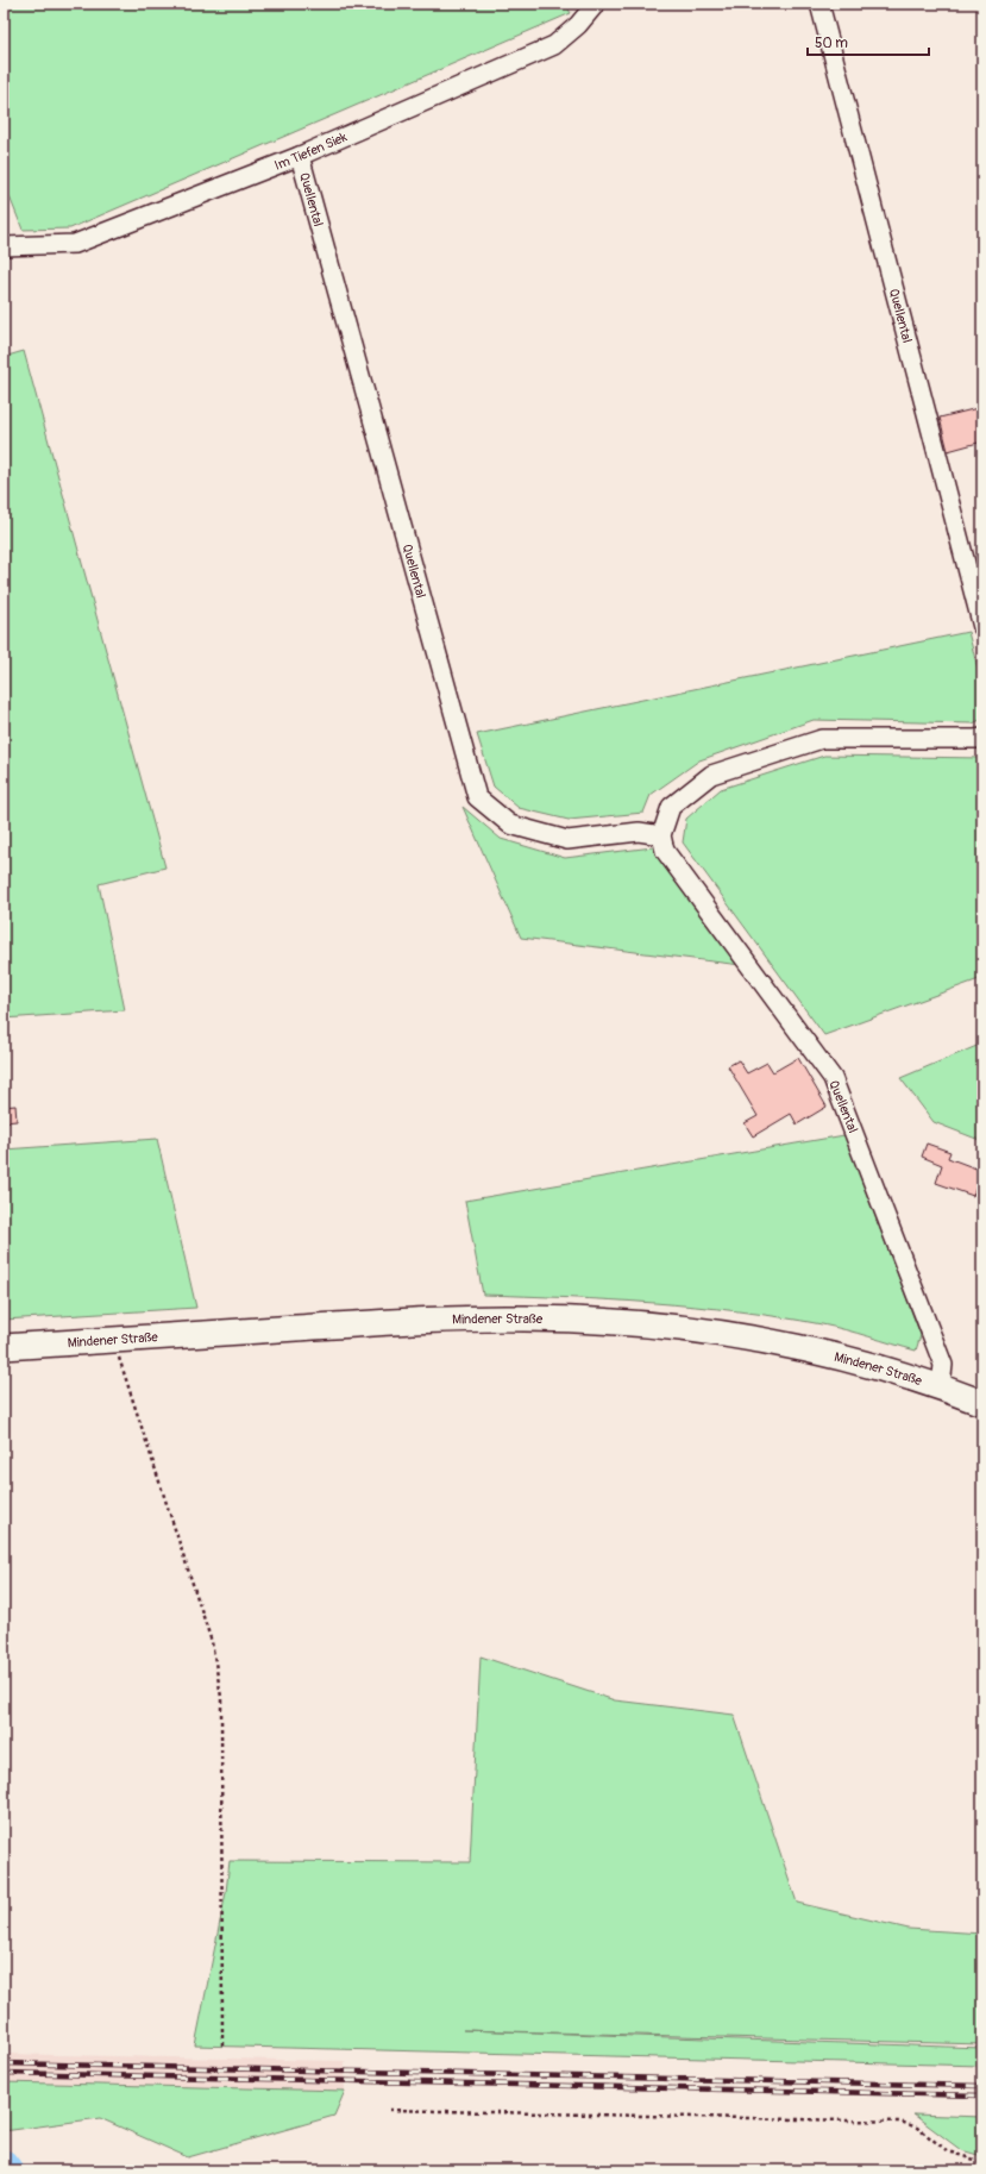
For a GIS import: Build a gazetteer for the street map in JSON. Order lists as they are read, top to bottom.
{
  "streets": {
    "main road": ["Mindener Straße"],
    "street": ["Im Tiefen Siek", "Quellental"]
  },
  "crossings": [
    ["Im Tiefen Siek", "Quellental"],
    ["Quellental", "Mindener Straße"]
  ],
  "scale_bar": "50 m"
}
